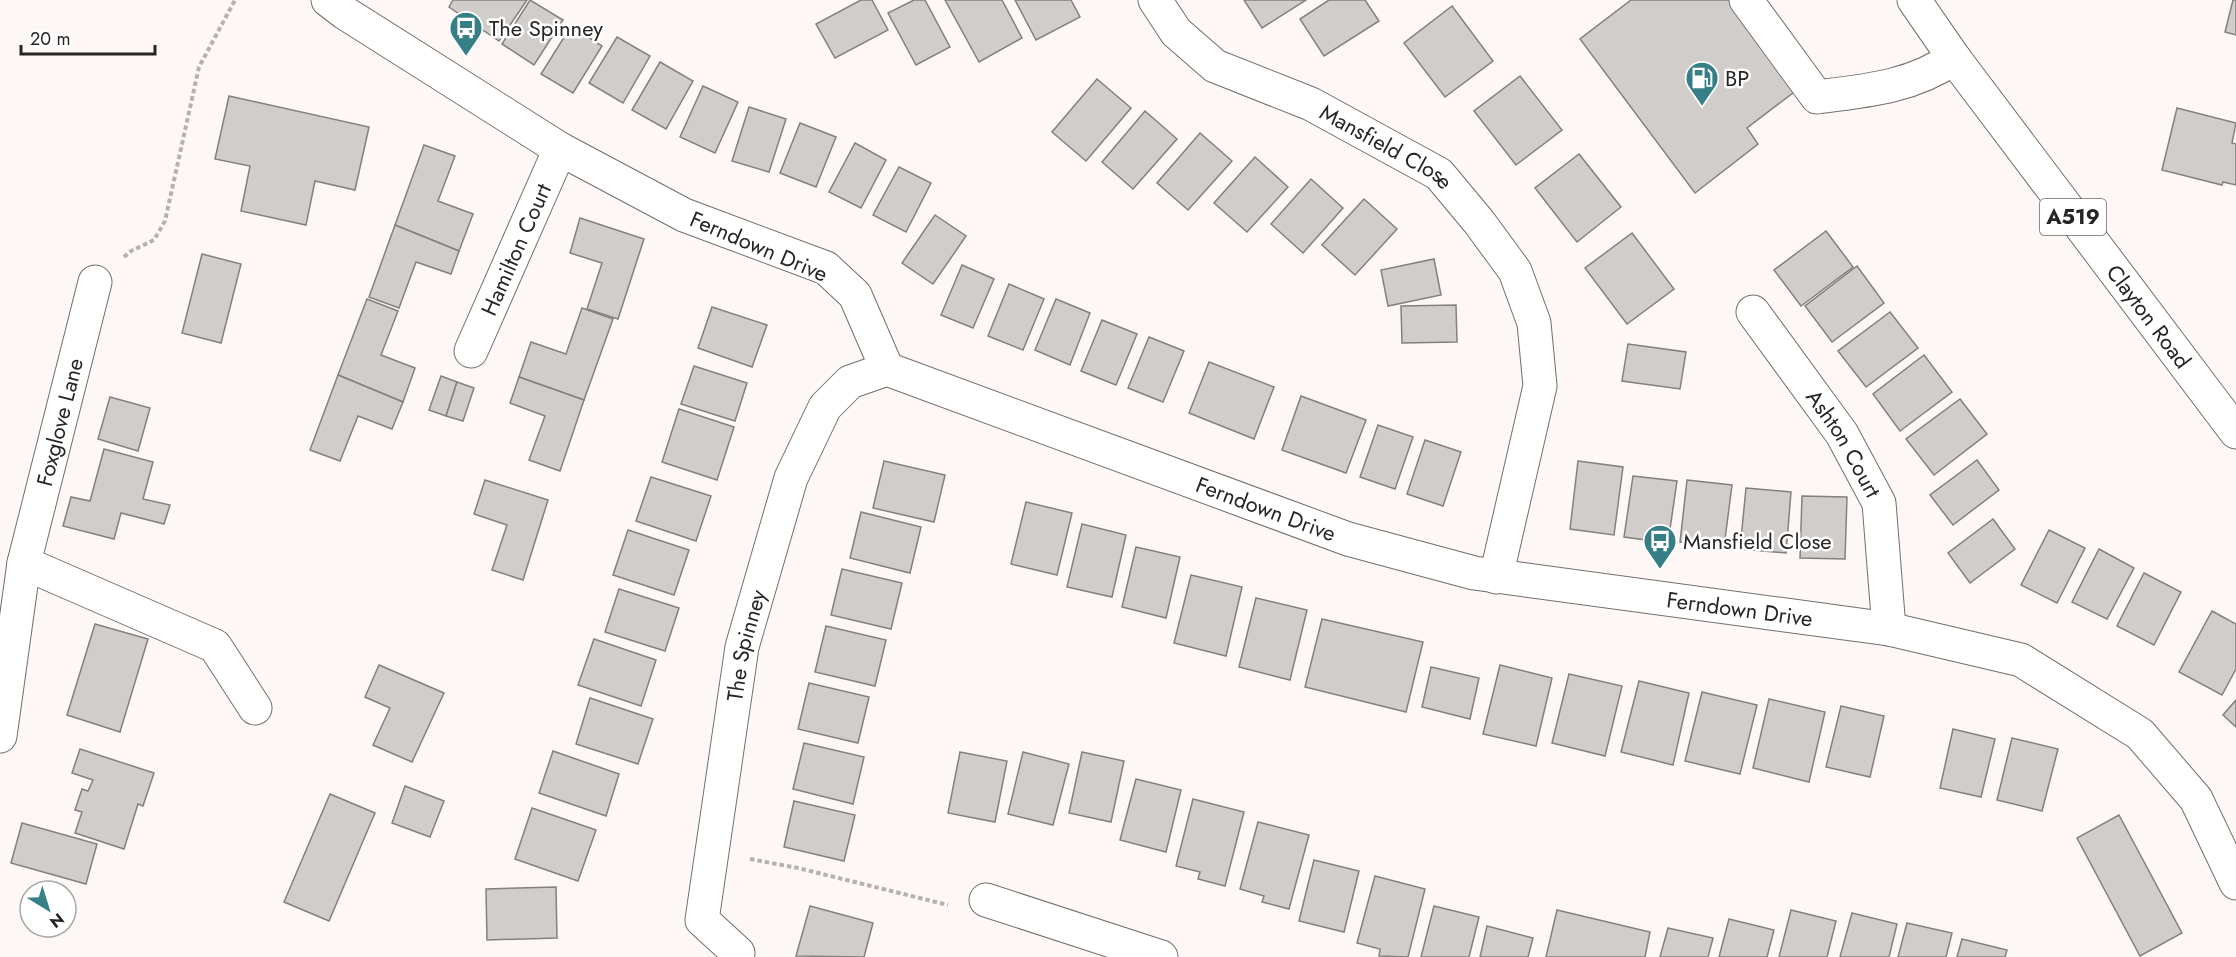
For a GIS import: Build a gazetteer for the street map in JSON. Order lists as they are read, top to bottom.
{
  "streets": {
    "street": [
      "Mansfield Close",
      "A519",
      "Ferndown Drive",
      "Hamilton Court",
      "Clayton Road",
      "Foxglove Lane",
      "Ashton Court",
      "The Spinney"
    ]
  },
  "crossings": [
    ["Mansfield Close", "Ferndown Drive"],
    ["Ferndown Drive", "Hamilton Court"],
    ["Ferndown Drive", "Ashton Court"],
    ["Ferndown Drive", "The Spinney"]
  ],
  "places": {
    "bus stop": ["The Spinney", "Mansfield Close"],
    "fuel station": ["BP"]
  },
  "scale_bar": "20 m",
  "north": "bottom right"
}
